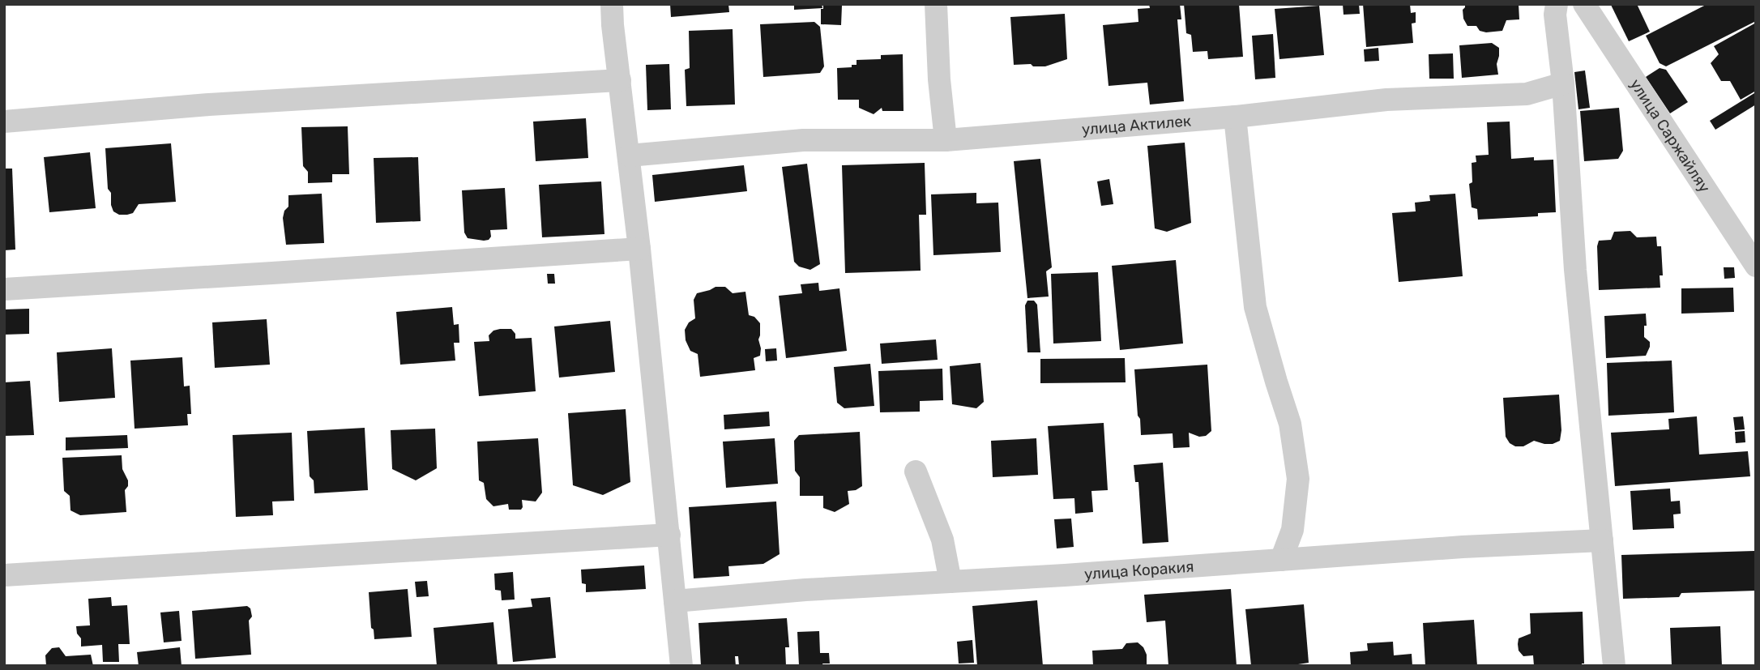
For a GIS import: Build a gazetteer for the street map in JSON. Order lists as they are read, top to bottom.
{
  "streets": {
    "street": ["улица Актилек", "улица Саржайляу", "улица Коракия"]
  }
}
